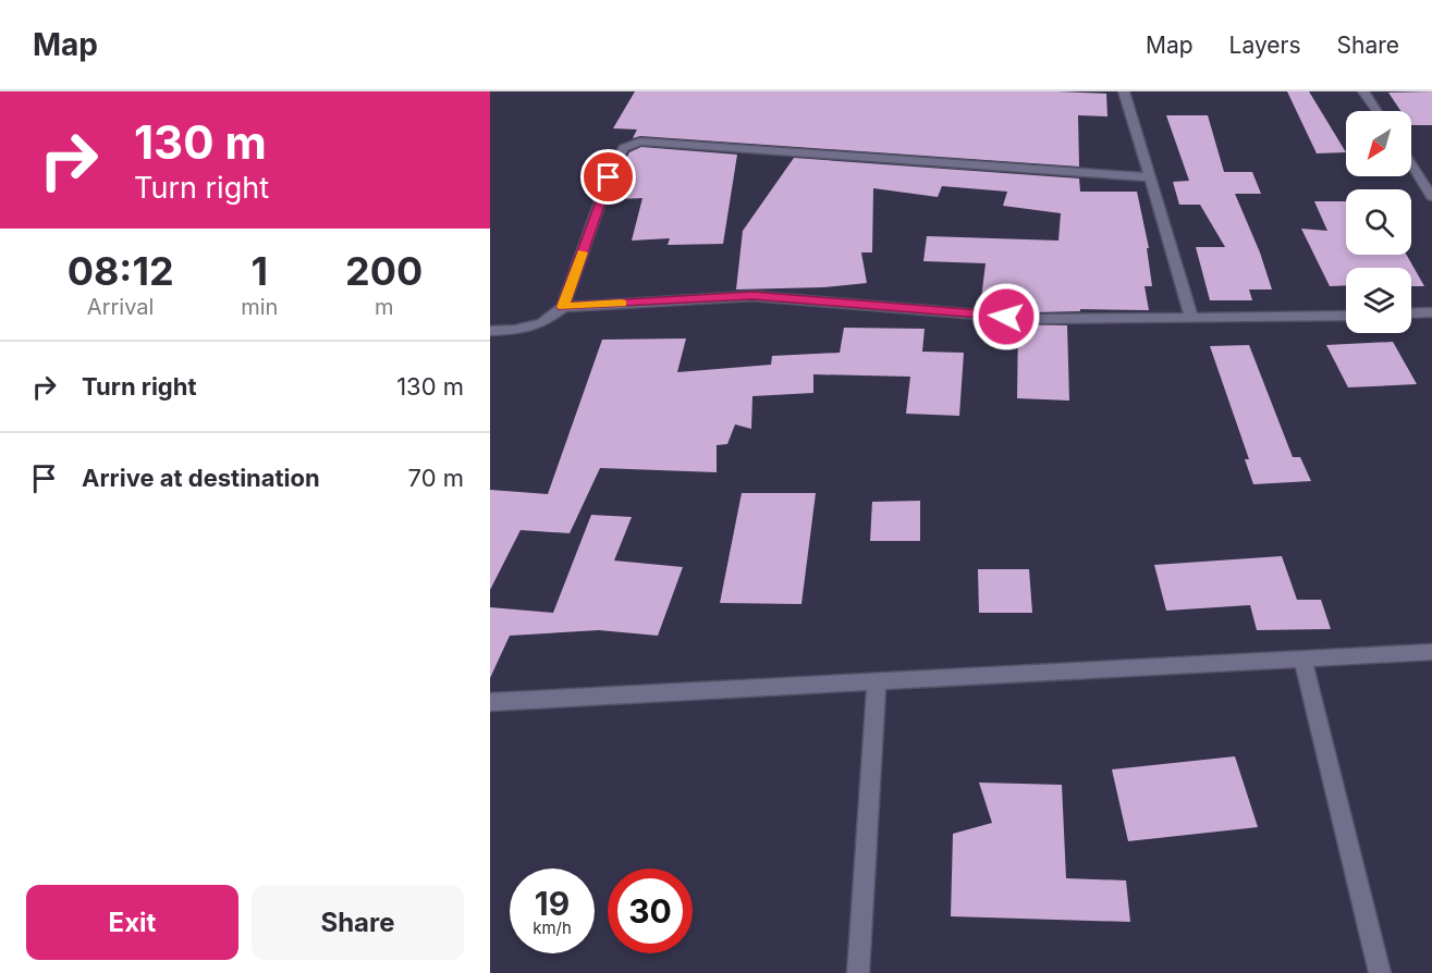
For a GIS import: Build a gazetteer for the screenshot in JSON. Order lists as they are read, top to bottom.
{
  "north": "bottom left",
  "page": {
    "header": "Map",
    "nav": ["Map", "Layers", "Share"],
    "turn": ["130 m", "Turn right"],
    "eta": [
      "08:12",
      "Arrival",
      "1",
      "min",
      "200",
      "m"
    ],
    "list": [
      {
        "name": "Turn right",
        "value": "130 m"
      },
      {
        "name": "Arrive at destination",
        "value": "70 m"
      }
    ],
    "speed": "19 km/h",
    "limit": "30",
    "buttons": ["Exit", "Share"]
  }
}
